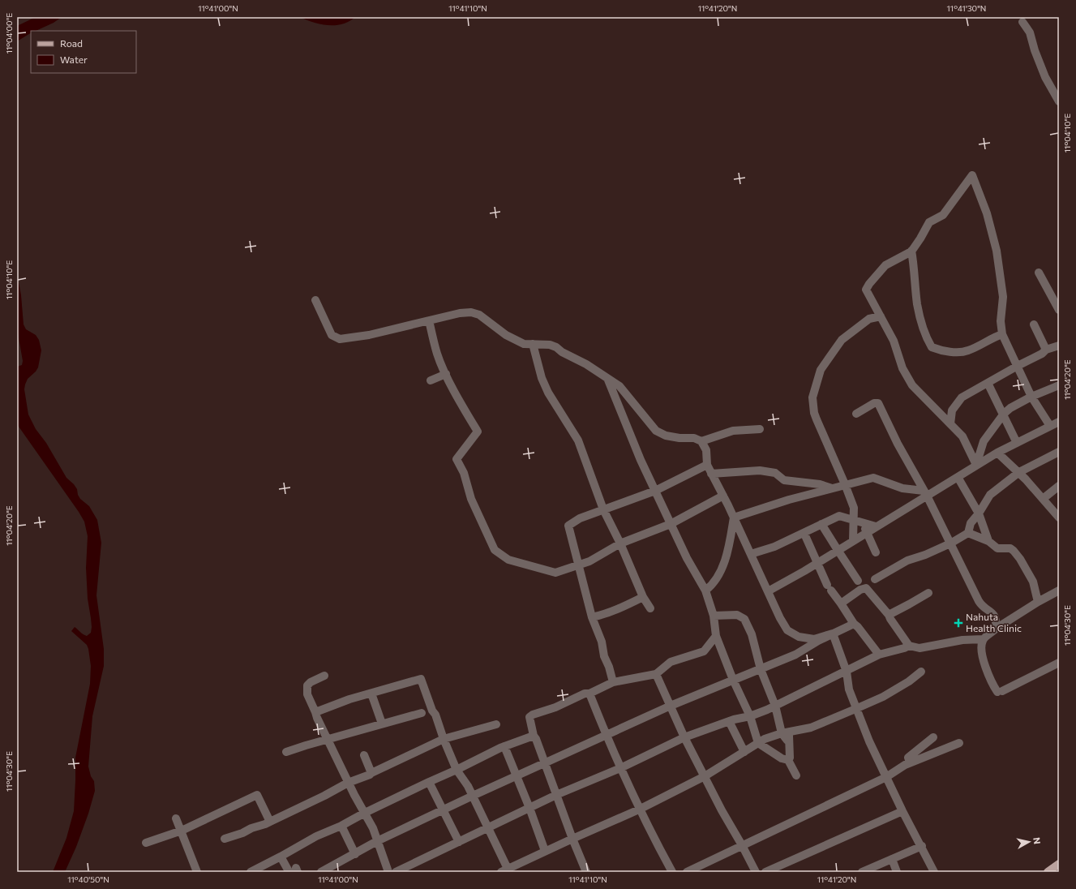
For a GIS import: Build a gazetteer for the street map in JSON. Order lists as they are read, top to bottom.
{
  "places": {
    "health": ["Nahuta Health Clinic"]
  },
  "legend": ["Road", "Water"],
  "north": "right",
  "coordinates": [
    "11°41'00\"N",
    "11°41'10\"N",
    "11°41'20\"N",
    "11°41'30\"N",
    "11°04'00\"E",
    "11°04'10\"E",
    "11°04'20\"E",
    "11°04'30\"E",
    "11°40'50\"N"
  ]
}
